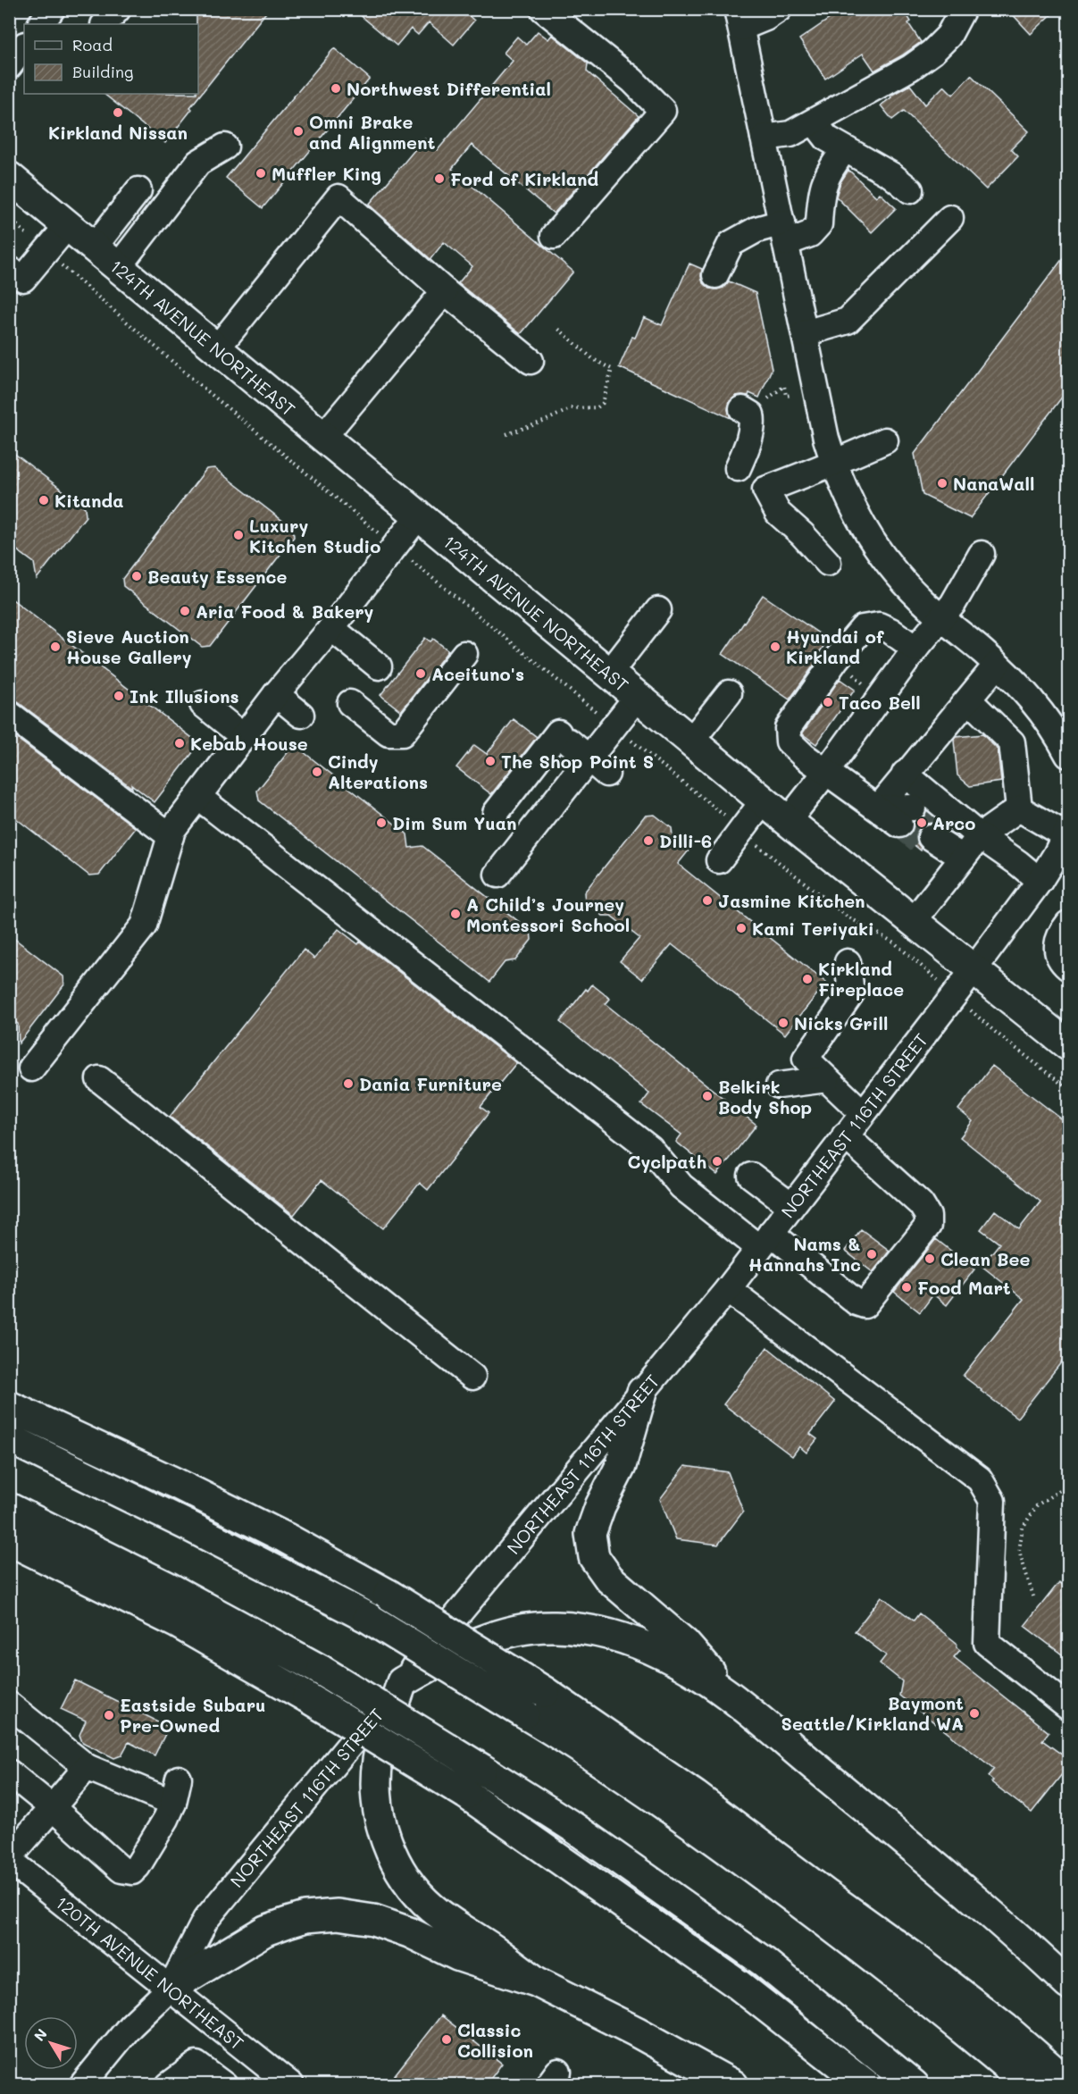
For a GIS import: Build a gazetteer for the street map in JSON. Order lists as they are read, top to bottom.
{
  "streets": {
    "main road": ["124TH AVENUE NORTHEAST"],
    "street": ["NORTHEAST 116TH STREET", "120TH AVENUE NORTHEAST"]
  },
  "crossings": [
    ["124TH AVENUE NORTHEAST", "NORTHEAST 116TH STREET"],
    ["NORTHEAST 116TH STREET", "120TH AVENUE NORTHEAST"]
  ],
  "places": [
    "Northwest Differential",
    "Kirkland Nissan",
    "Omni Brake and Alignment",
    "Muffler King",
    "Ford of Kirkland",
    "NanaWall",
    "Kitanda",
    "Luxury Kitchen Studio",
    "Beauty Essence",
    "Aria Food & Bakery",
    "Sieve Auction House Gallery",
    "Hyundai of Kirkland",
    "Aceituno's",
    "Ink Illusions",
    "Taco Bell",
    "Kebab House",
    "The Shop Point S",
    "Cindy Alterations",
    "Dim Sum Yuan",
    "Arco",
    "Dilli-6",
    "Jasmine Kitchen",
    "A Child’s Journey Montessori School",
    "Kami Teriyaki",
    "Kirkland Fireplace",
    "Nicks Grill",
    "Dania Furniture",
    "Belkirk Body Shop",
    "Cyclpath",
    "Nams & Hannahs Inc",
    "Clean Bee",
    "Food Mart",
    "Baymont Seattle/Kirkland WA",
    "Eastside Subaru Pre-Owned",
    "Classic Collision"
  ],
  "legend": ["Road", "Building"],
  "north": "top left"
}
